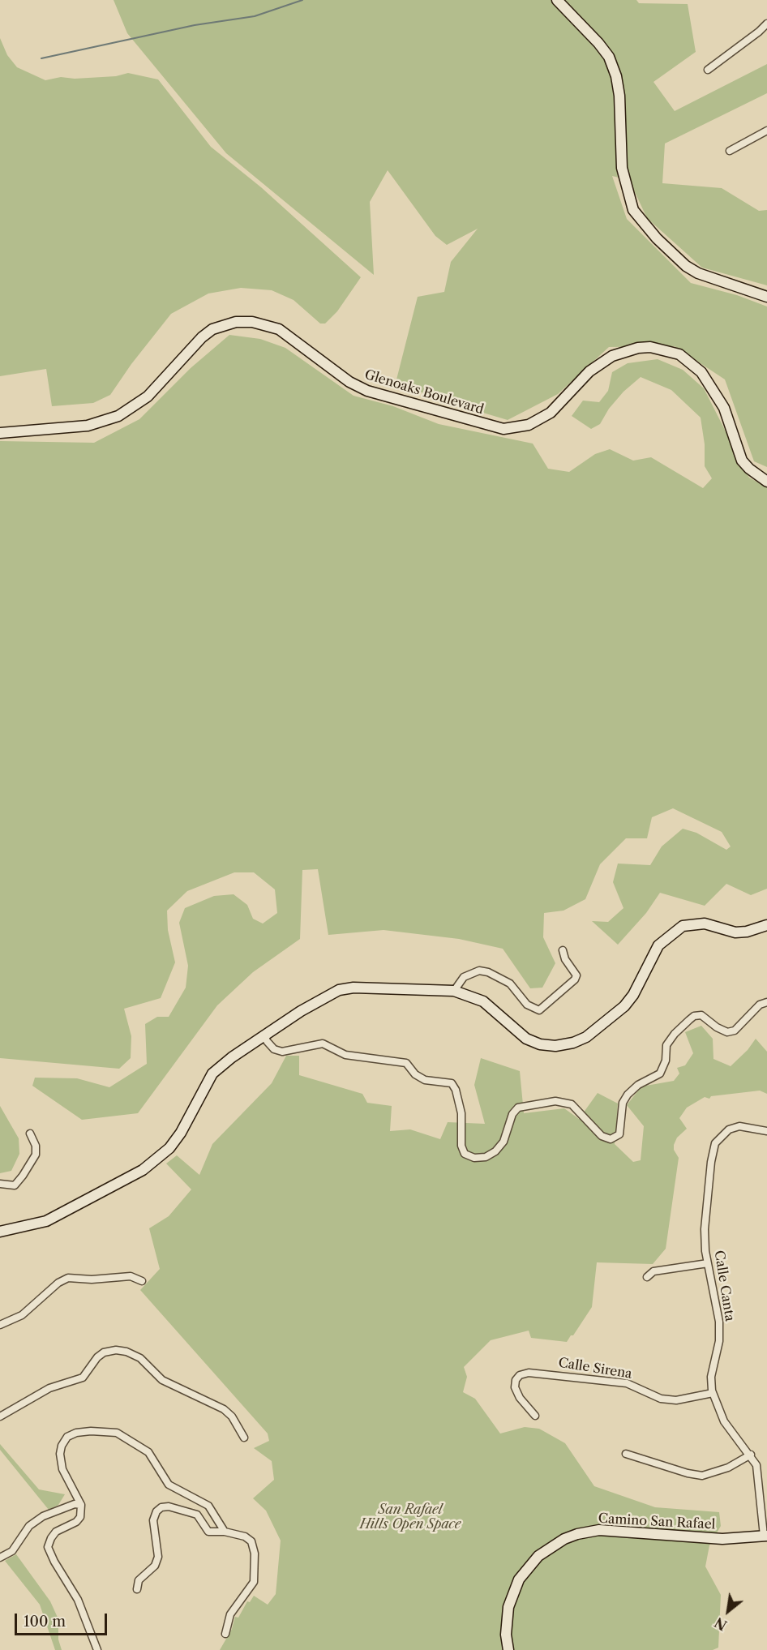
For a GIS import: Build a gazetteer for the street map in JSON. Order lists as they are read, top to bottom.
{
  "streets": {
    "street": [
      "Glenoaks Boulevard",
      "Calle Canta",
      "Calle Sirena",
      "Camino San Rafael"
    ]
  },
  "crossings": [
    ["Calle Canta", "Calle Sirena"],
    ["Calle Canta", "Camino San Rafael"]
  ],
  "parks": ["San Rafael Hills Open Space"],
  "scale_bar": "100 m",
  "north": "bottom left"
}
